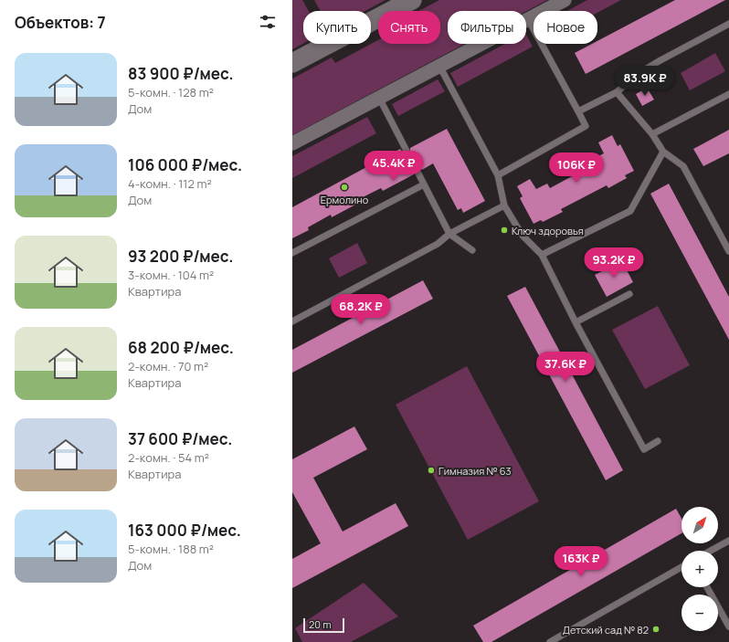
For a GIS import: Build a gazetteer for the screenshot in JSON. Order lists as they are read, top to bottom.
{
  "places": [
    "Ермолино",
    "Ключ здоровья",
    "Гимназия № 63",
    "Детский сад № 82"
  ],
  "scale_bar": "20 m",
  "north": "top right",
  "page": {
    "heading": "Объектов: 7",
    "chip": [
      "Купить",
      "Снять",
      "Фильтры",
      "Новое"
    ],
    "list": [
      {
        "name": "83 900 ₽/мес.",
        "note": "5-комн. · 128 m² · Дом"
      },
      {
        "name": "106 000 ₽/мес.",
        "note": "4-комн. · 112 m² · Дом"
      },
      {
        "name": "93 200 ₽/мес.",
        "note": "3-комн. · 104 m² · Квартира"
      },
      {
        "name": "68 200 ₽/мес.",
        "note": "2-комн. · 70 m² · Квартира"
      },
      {
        "name": "37 600 ₽/мес.",
        "note": "2-комн. · 54 m² · Квартира"
      },
      {
        "name": "163 000 ₽/мес.",
        "note": "5-комн. · 188 m² · Дом"
      }
    ],
    "price": [
      "83.9K ₽",
      "45.4K ₽",
      "106K ₽",
      "93.2K ₽",
      "68.2K ₽",
      "37.6K ₽",
      "163K ₽"
    ],
    "map_buttons": ["+", "−"],
    "scale": "20 m"
  }
}
